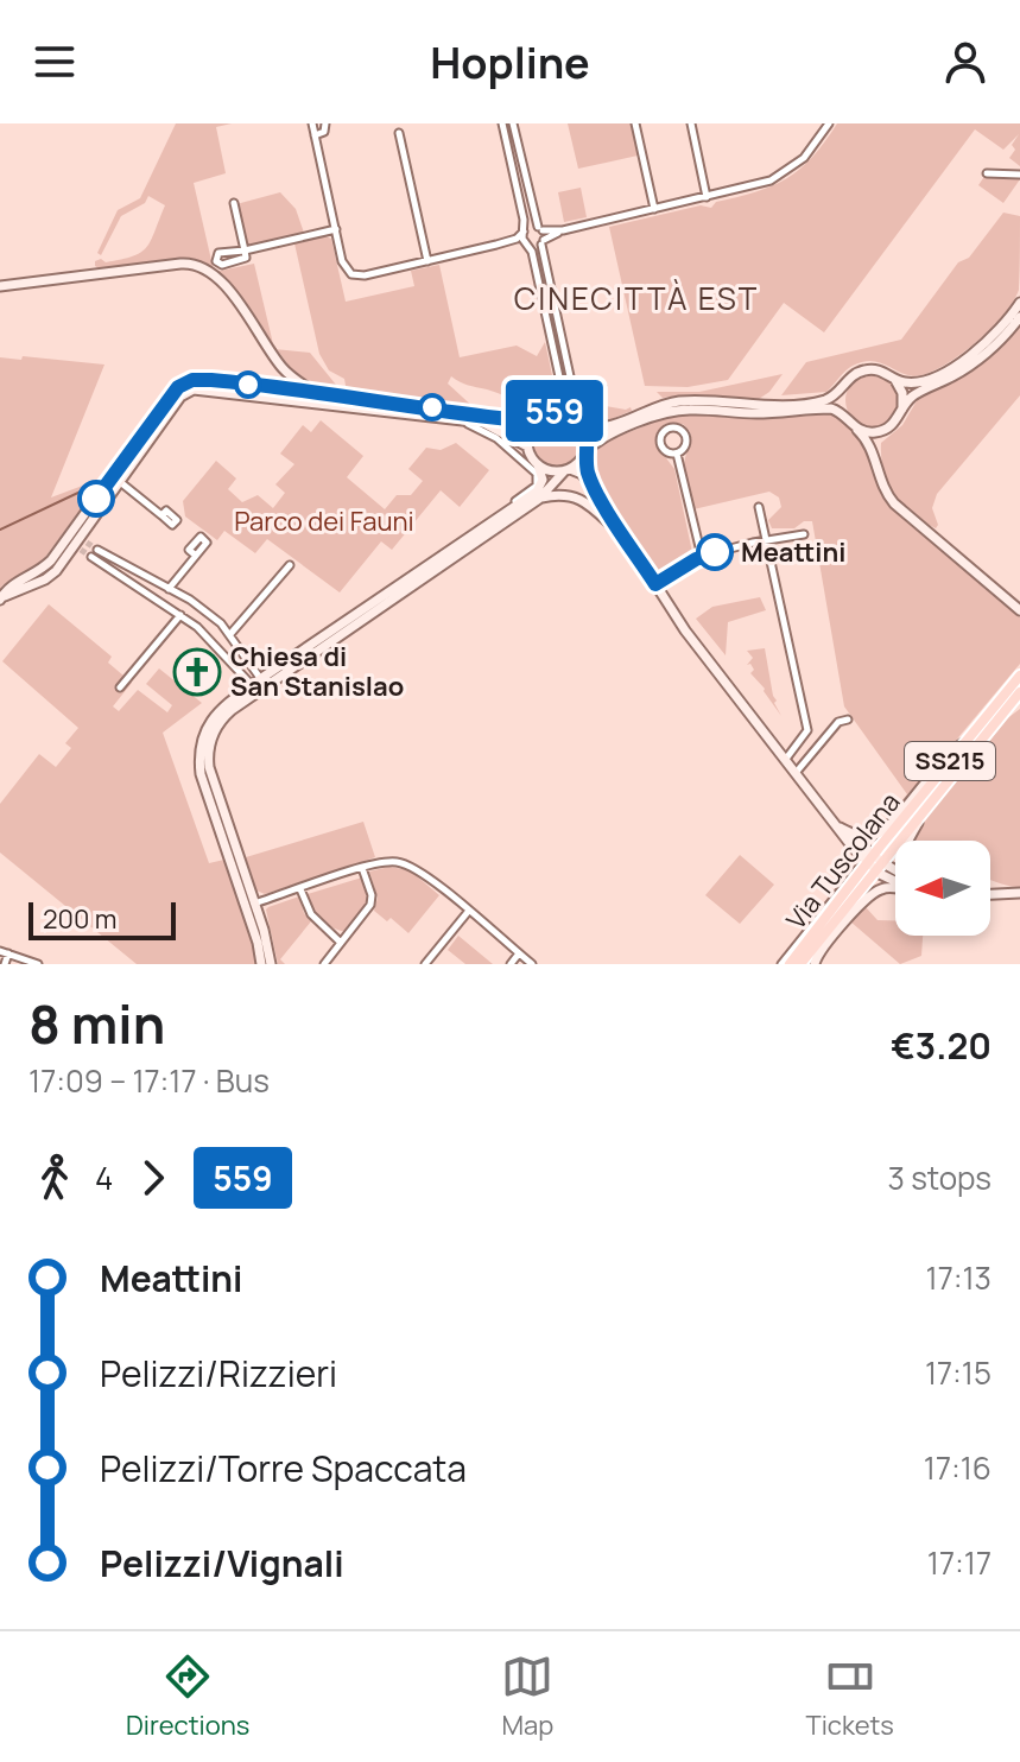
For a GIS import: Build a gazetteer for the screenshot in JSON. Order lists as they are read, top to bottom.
{
  "streets": {
    "main road": ["SS215", "Via Tuscolana"]
  },
  "districts": ["CINECITTÀ EST"],
  "parks": ["Parco dei Fauni"],
  "places": {
    "other": ["Meattini"],
    "church": ["Chiesa di San Stanislao"]
  },
  "lines": ["bus line 559"],
  "scale_bar": "200 m",
  "north": "left",
  "page": {
    "header": "Hopline",
    "on_map": "559",
    "scale": "200 m",
    "heading": ["8 min", "17:09 – 17:17 · Bus", "€3.20"],
    "legs": ["4", "559", "3 stops"],
    "list": [
      {
        "name": "Meattini",
        "value": "17:13"
      },
      {
        "name": "Pelizzi/Rizzieri",
        "value": "17:15"
      },
      {
        "name": "Pelizzi/Torre Spaccata",
        "value": "17:16"
      },
      {
        "name": "Pelizzi/Vignali",
        "value": "17:17"
      }
    ],
    "tabs": ["Directions", "Map", "Tickets"]
  }
}
